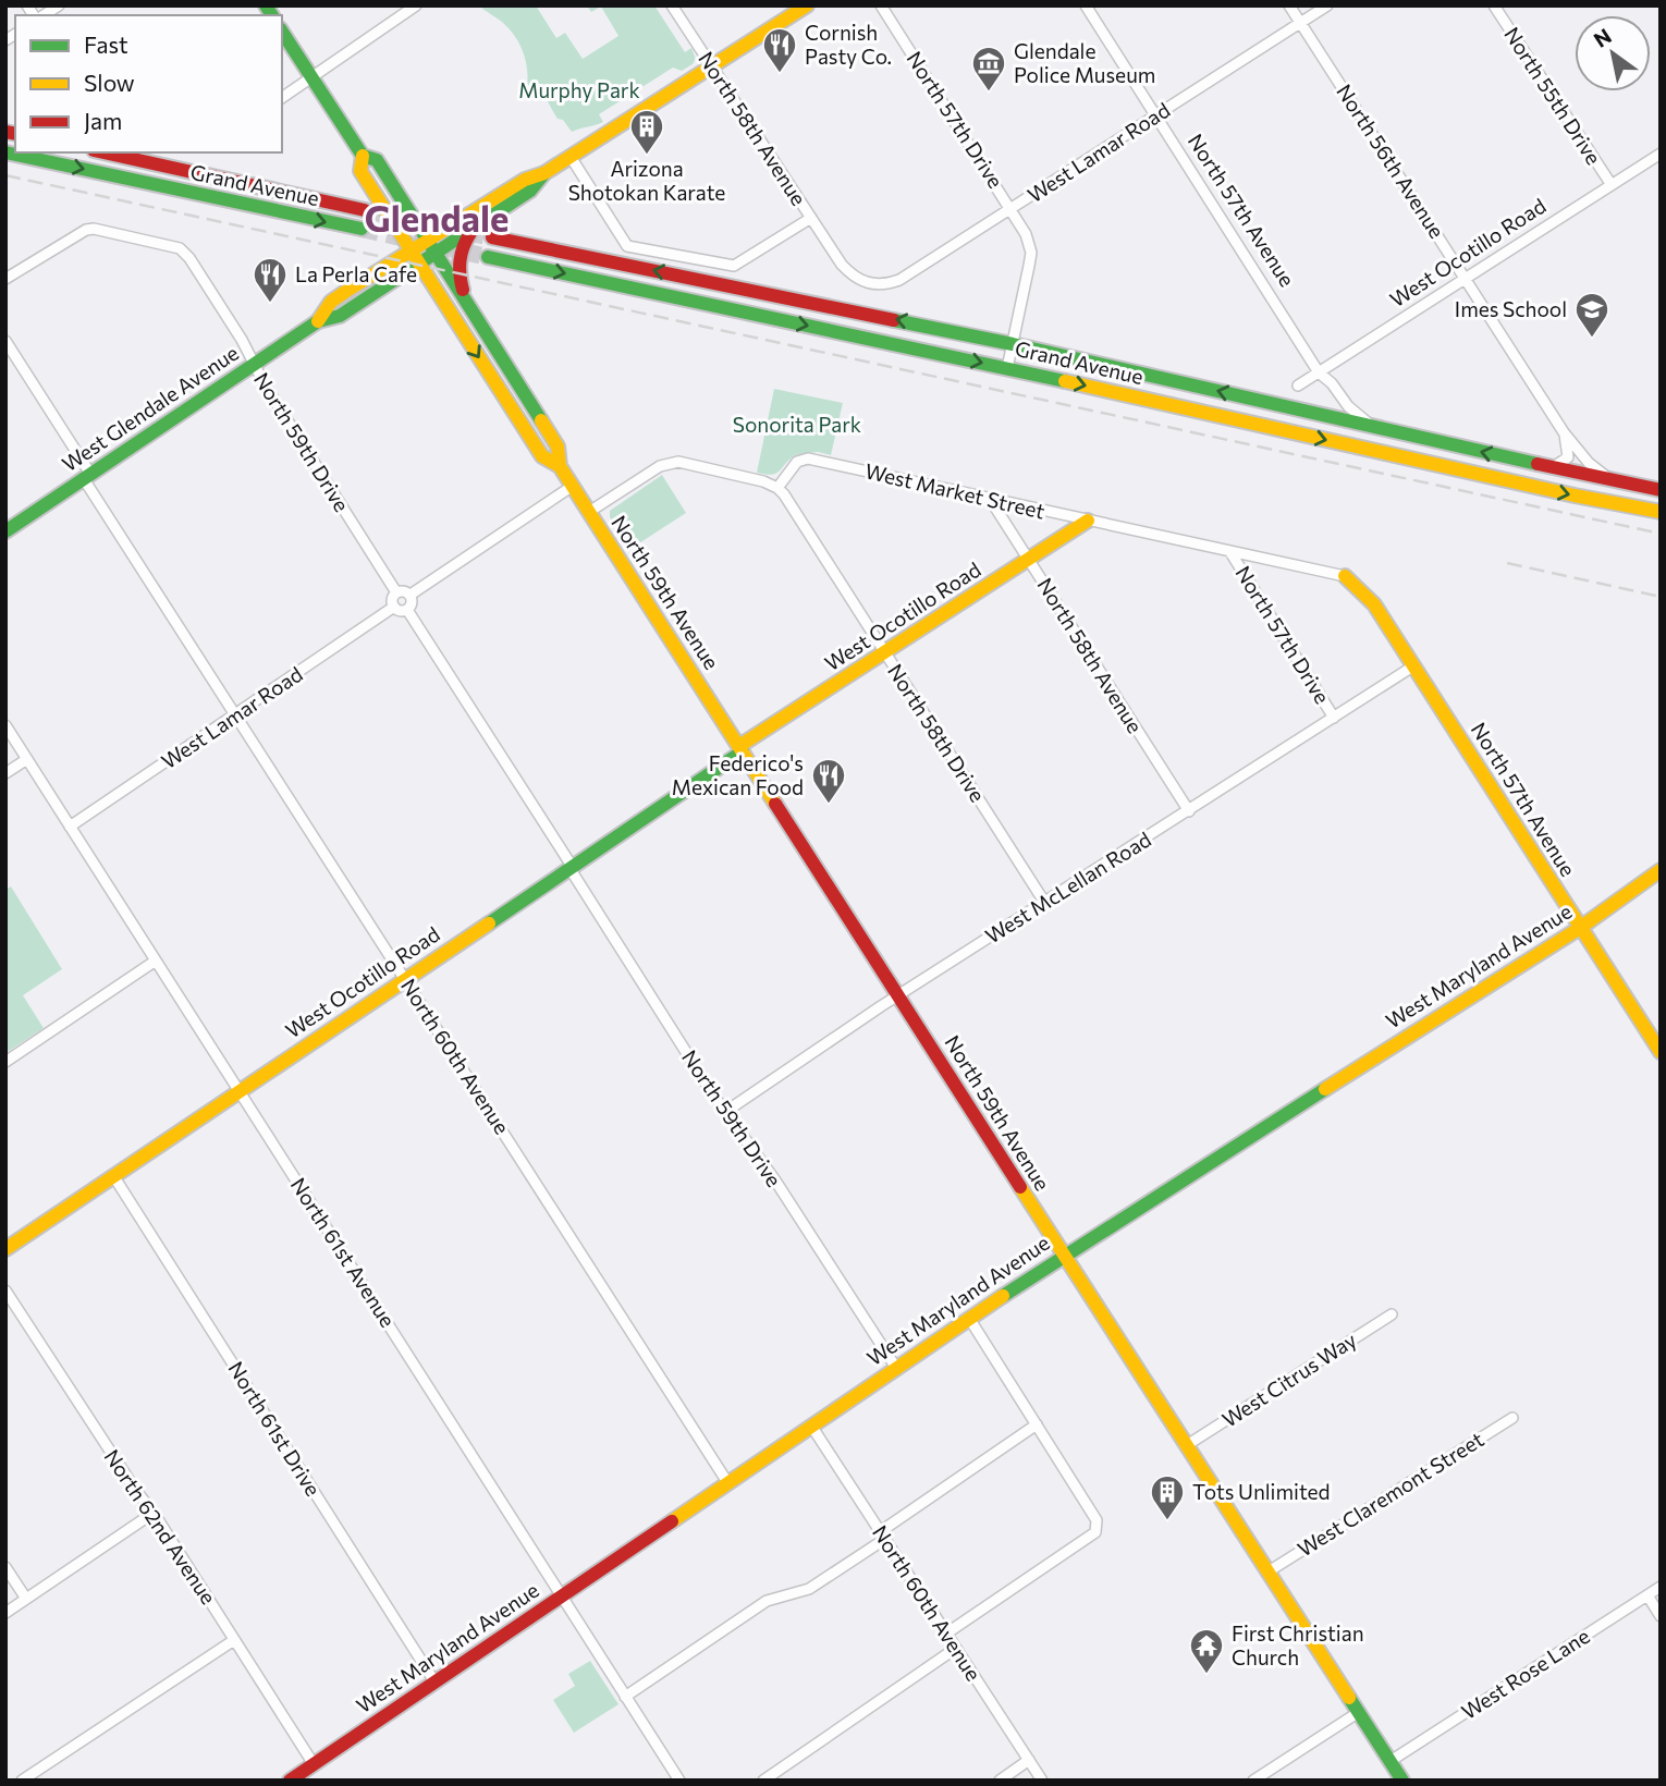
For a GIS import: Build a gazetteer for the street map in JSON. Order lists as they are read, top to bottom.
{
  "streets": {
    "main road": [
      "Grand Avenue",
      "North 57th Avenue",
      "West Ocotillo Road",
      "West Glendale Avenue",
      "North 59th Avenue",
      "West Maryland Avenue"
    ],
    "street": [
      "North 55th Drive",
      "North 57th Drive",
      "North 58th Avenue",
      "West Lamar Road",
      "North 56th Avenue",
      "North 59th Drive",
      "West Market Street",
      "North 58th Drive",
      "West McLellan Road",
      "North 60th Avenue",
      "North 61st Avenue",
      "West Citrus Way",
      "North 61st Drive",
      "West Claremont Street",
      "North 62nd Avenue",
      "West Rose Lane"
    ]
  },
  "crossings": [
    ["North 55th Drive", "West Ocotillo Road"],
    ["North 57th Drive", "West Lamar Road"],
    ["North 57th Drive", "Grand Avenue"],
    ["North 57th Drive", "West Market Street"],
    ["North 57th Drive", "West McLellan Road"],
    ["North 58th Avenue", "West Lamar Road"],
    ["North 58th Avenue", "West Ocotillo Road"],
    ["North 58th Avenue", "West Glendale Avenue"],
    ["North 58th Avenue", "West Market Street"],
    ["North 58th Avenue", "West McLellan Road"],
    ["West Lamar Road", "North 56th Avenue"],
    ["West Lamar Road", "North 57th Avenue"],
    ["West Lamar Road", "North 59th Drive"],
    ["West Lamar Road", "North 60th Avenue"],
    ["West Lamar Road", "North 61st Avenue"],
    ["North 56th Avenue", "Grand Avenue"],
    ["North 56th Avenue", "West Ocotillo Road"],
    ["Grand Avenue", "North 57th Avenue"],
    ["North 57th Avenue", "West Ocotillo Road"],
    ["North 57th Avenue", "West Market Street"],
    ["North 57th Avenue", "West McLellan Road"],
    ["North 57th Avenue", "West Maryland Avenue"],
    ["West Ocotillo Road", "North 59th Drive"],
    ["West Ocotillo Road", "West Market Street"],
    ["West Ocotillo Road", "North 59th Avenue"],
    ["West Ocotillo Road", "North 58th Drive"],
    ["West Ocotillo Road", "North 60th Avenue"],
    ["West Ocotillo Road", "North 61st Avenue"],
    ["West Ocotillo Road", "North 61st Drive"],
    ["West Glendale Avenue", "North 59th Drive"],
    ["West Glendale Avenue", "North 59th Avenue"],
    ["West Glendale Avenue", "North 60th Avenue"],
    ["North 59th Drive", "West McLellan Road"],
    ["North 59th Drive", "West Maryland Avenue"],
    ["West Market Street", "North 58th Drive"],
    ["North 59th Avenue", "West McLellan Road"],
    ["North 59th Avenue", "West Maryland Avenue"],
    ["North 59th Avenue", "West Citrus Way"],
    ["North 59th Avenue", "West Claremont Street"],
    ["North 59th Avenue", "West Rose Lane"],
    ["North 58th Drive", "West McLellan Road"],
    ["West Maryland Avenue", "North 60th Avenue"],
    ["West Maryland Avenue", "North 61st Avenue"],
    ["West Maryland Avenue", "North 61st Drive"],
    ["West Maryland Avenue", "North 62nd Avenue"]
  ],
  "districts": ["Glendale"],
  "parks": ["Murphy Park", "Sonorita Park"],
  "places": {
    "restaurant": ["Cornish Pasty Co.", "La Perla Cafe", "Federico's Mexican Food"],
    "museum": ["Glendale Police Museum"],
    "building": ["Arizona Shotokan Karate", "Tots Unlimited"],
    "school or university": ["Imes School"],
    "temple": ["First Christian Church"]
  },
  "legend": ["Fast", "Slow", "Jam"],
  "north": "top left"
}
